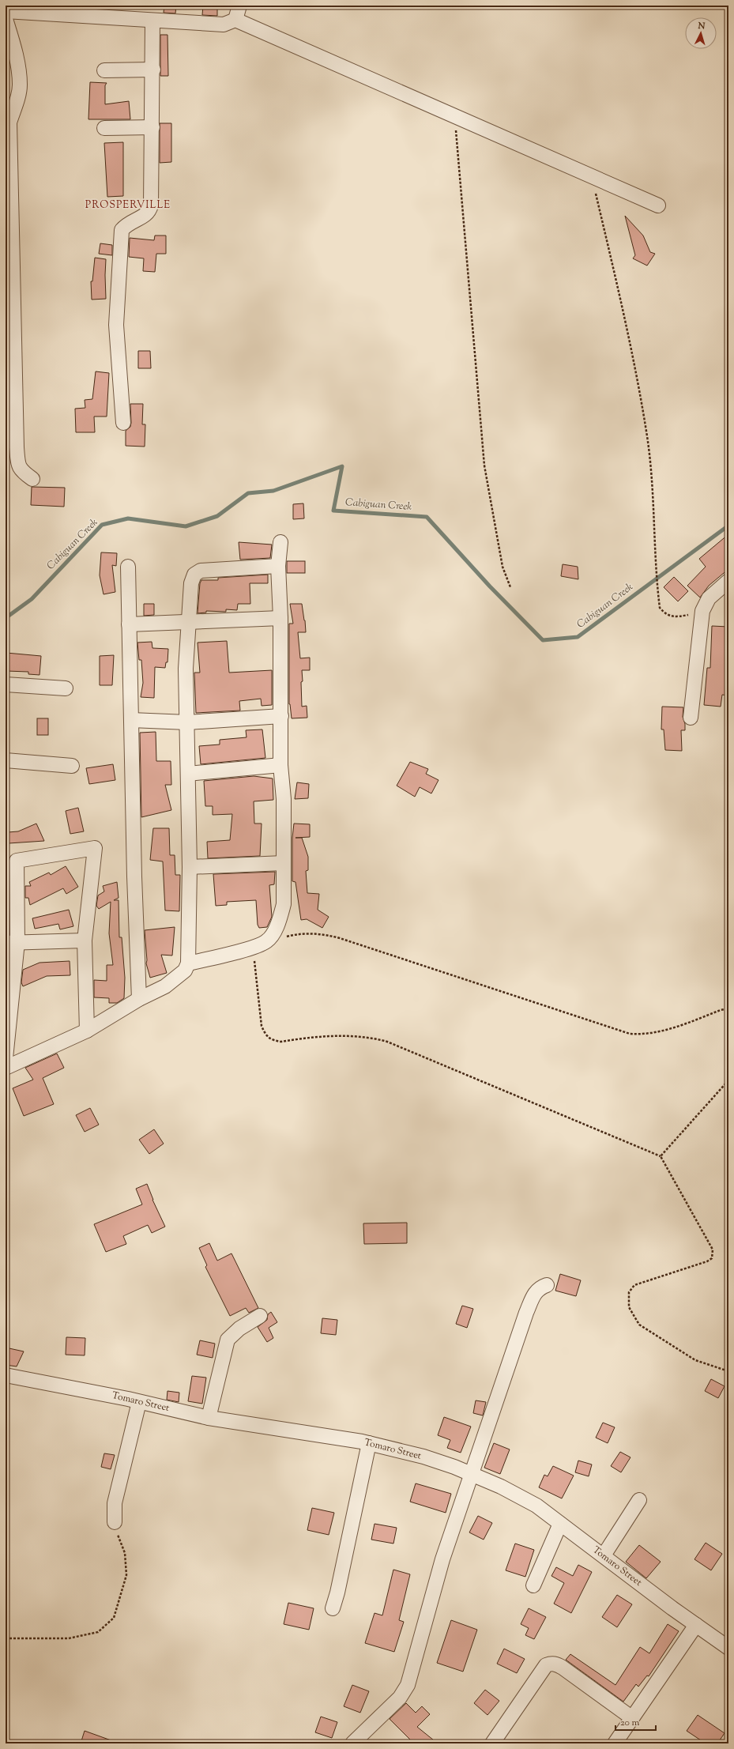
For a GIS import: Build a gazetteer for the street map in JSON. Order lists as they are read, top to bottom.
{
  "streets": {
    "street": ["Tomaro Street"]
  },
  "districts": ["PROSPERVILLE"],
  "water": ["Cabiguan Creek"],
  "scale_bar": "20 m",
  "north": "top"
}
